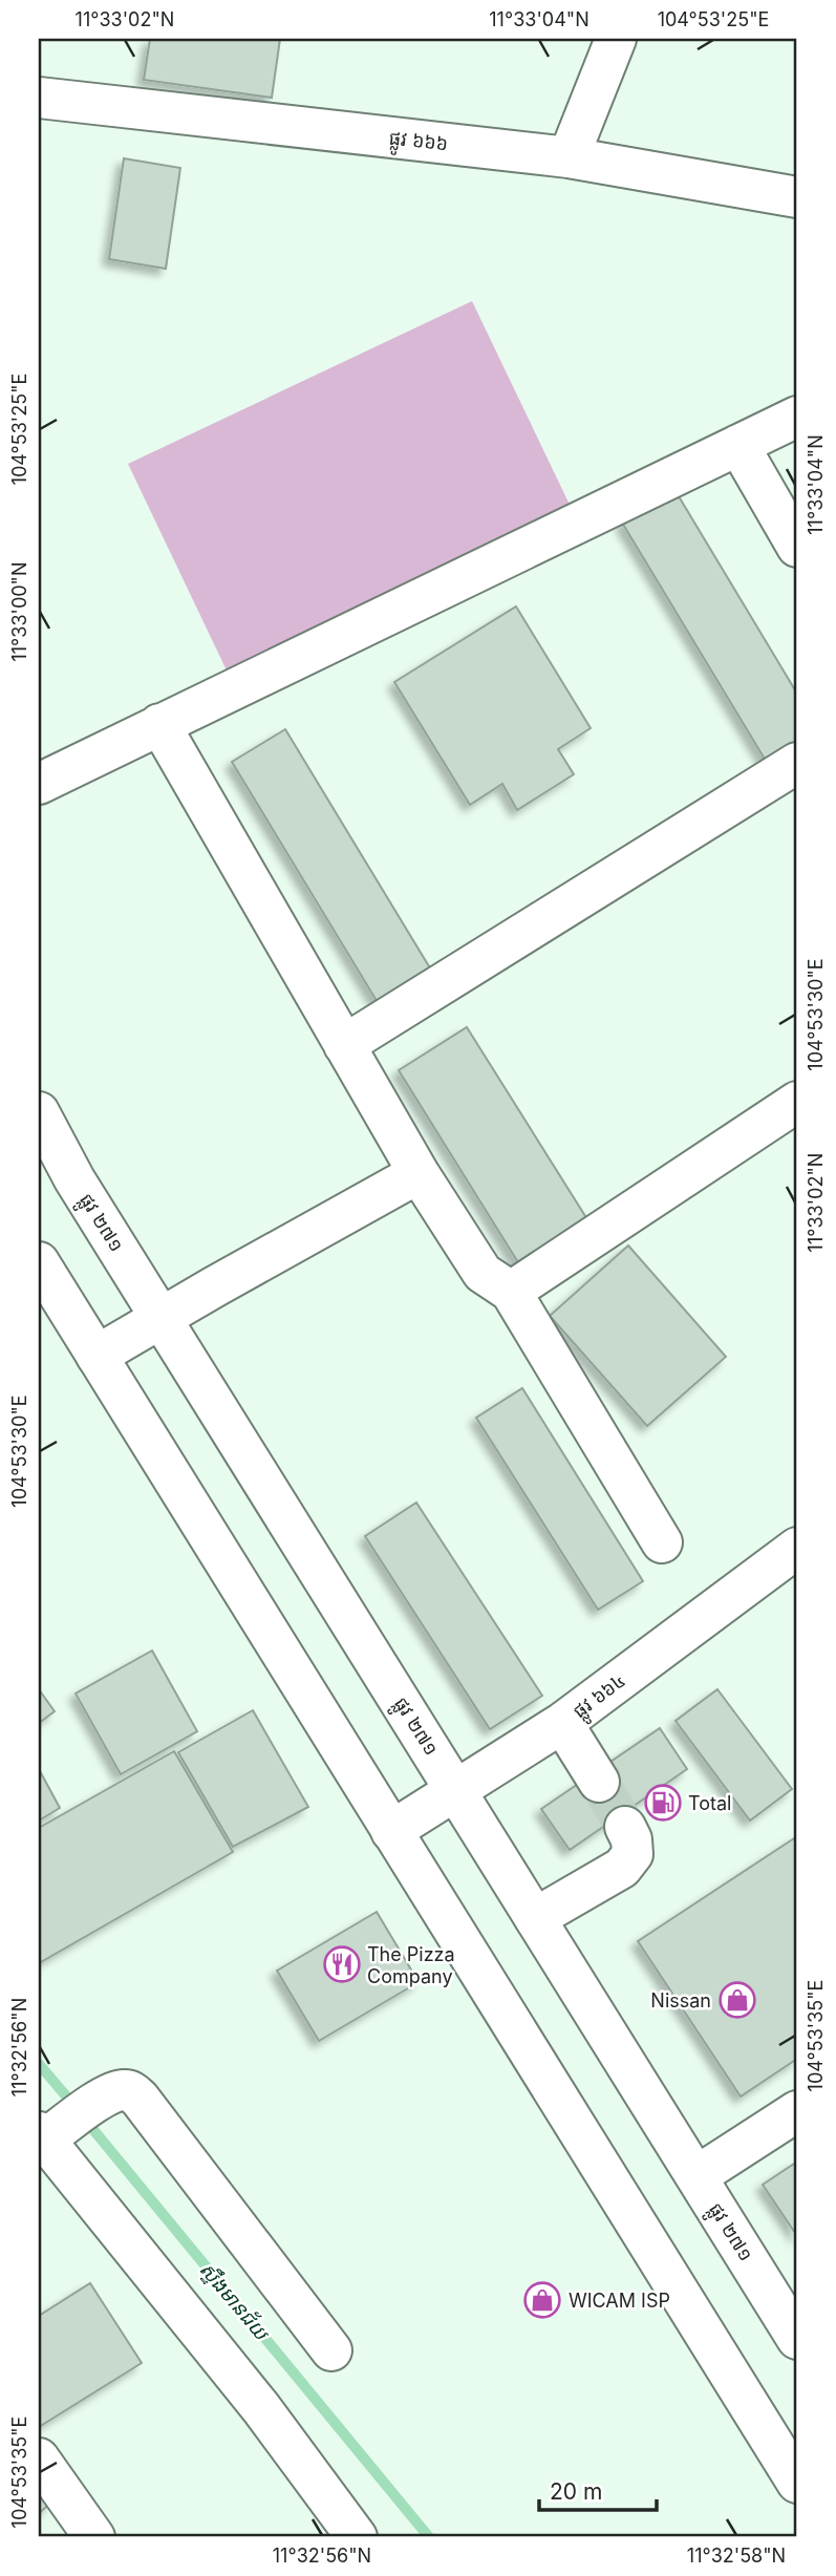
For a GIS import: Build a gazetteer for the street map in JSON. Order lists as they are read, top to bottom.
{
  "streets": {
    "main road": ["ផ្លូវ ៦៦៦", "ផ្លូវ ២៧១", "ផ្លូវ ៦៦៤"]
  },
  "crossings": [
    ["ផ្លូវ ២៧១", "ផ្លូវ ៦៦៤"]
  ],
  "water": ["ស្ទឹងមានជ័យ"],
  "places": {
    "fuel station": ["Total"],
    "restaurant": ["The Pizza Company"],
    "shop": ["Nissan", "WICAM ISP"]
  },
  "scale_bar": "20 m",
  "coordinates": [
    "11°33'02\"N",
    "11°33'04\"N",
    "104°53'25\"E",
    "11°33'00\"N",
    "104°53'30\"E",
    "104°53'35\"E",
    "11°32'56\"N",
    "11°32'58\"N"
  ]
}
